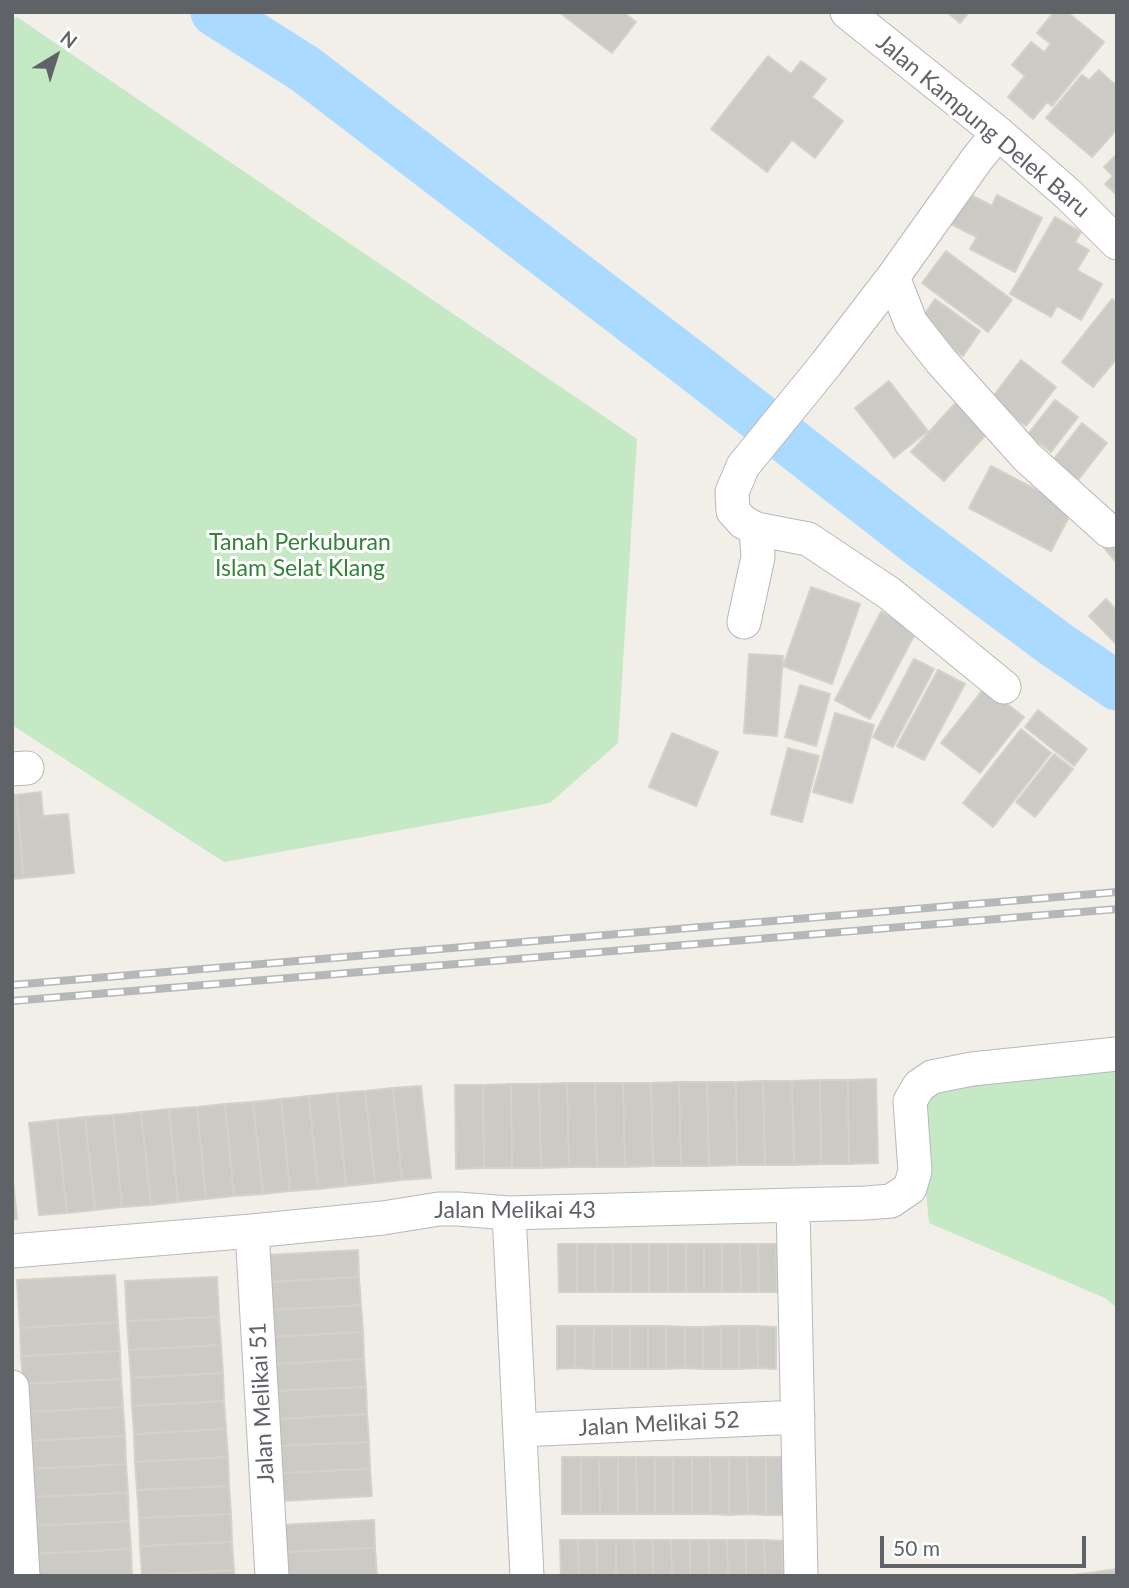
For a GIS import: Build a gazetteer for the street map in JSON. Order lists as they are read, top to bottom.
{
  "streets": {
    "street": [
      "Jalan Kampung Delek Baru",
      "Jalan Melikai 43",
      "Jalan Melikai 51",
      "Jalan Melikai 52"
    ]
  },
  "crossings": [
    ["Jalan Melikai 43", "Jalan Melikai 51"]
  ],
  "parks": ["Tanah Perkuburan Islam Selat Klang"],
  "scale_bar": "50 m",
  "north": "top right"
}
